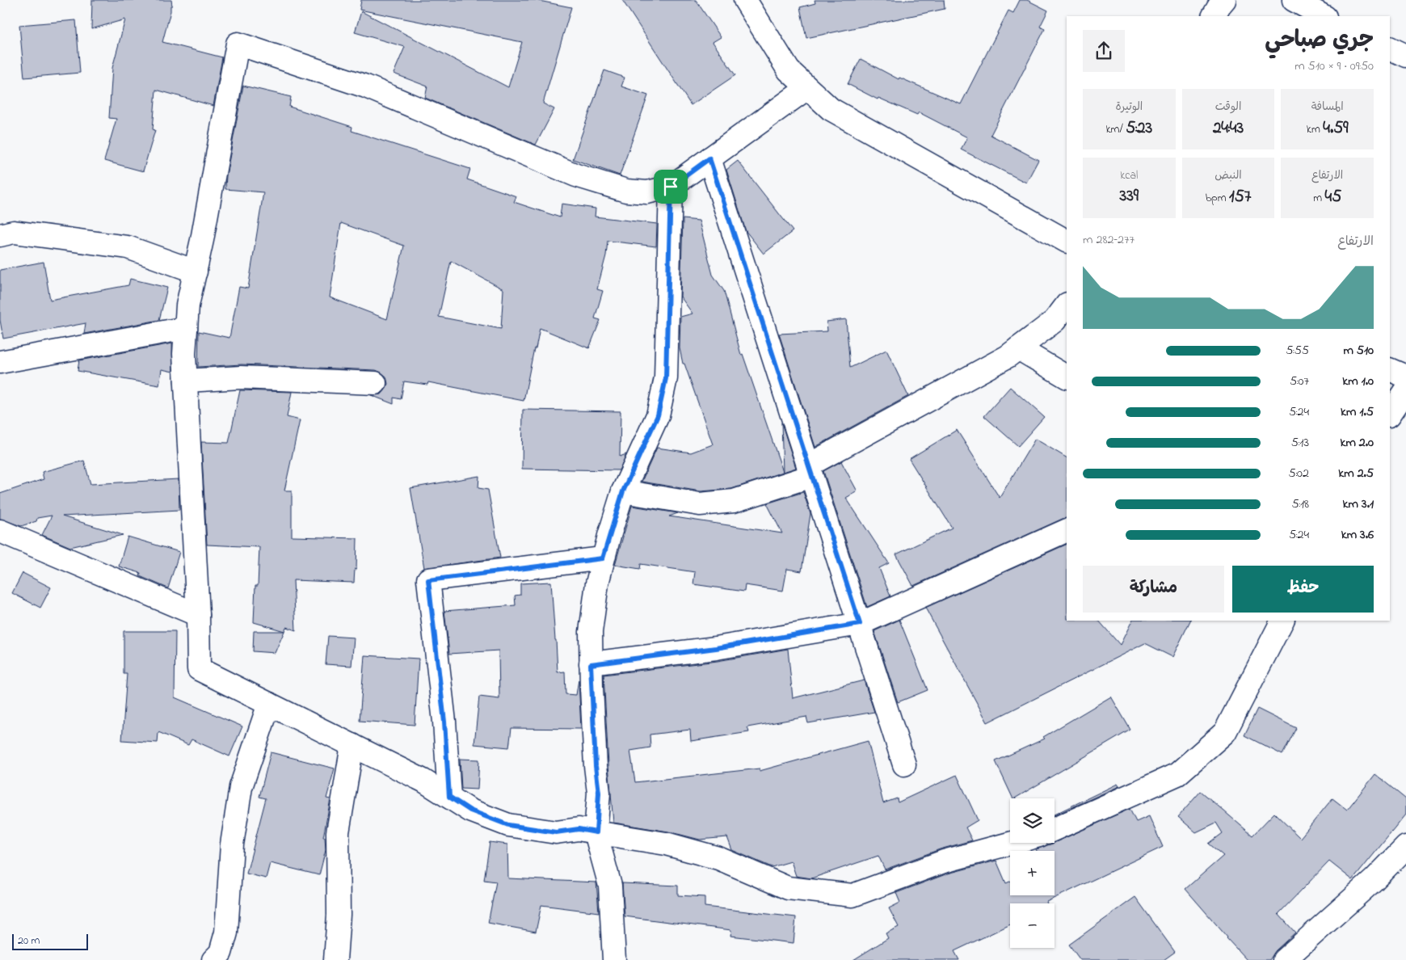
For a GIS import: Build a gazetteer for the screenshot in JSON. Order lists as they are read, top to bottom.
{
  "scale_bar": "20 m",
  "page": {
    "heading": ["جري صباحي", "09:50 · 9 × 510 m"],
    "stats": [
      ["المسافة", "4.59 km"],
      ["الوقت", "24:43"],
      ["الوتيرة", "5:23 /km"],
      ["الارتفاع", "45 m"],
      ["النبض", "157 bpm"],
      ["kcal", "339"]
    ],
    "chart": ["الارتفاع", "277–282 m"],
    "list": [
      {
        "name": "510 m",
        "note": "5:55"
      },
      {
        "name": "1.0 km",
        "note": "5:07"
      },
      {
        "name": "1.5 km",
        "note": "5:24"
      },
      {
        "name": "2.0 km",
        "note": "5:13"
      },
      {
        "name": "2.5 km",
        "note": "5:02"
      },
      {
        "name": "3.1 km",
        "note": "5:18"
      },
      {
        "name": "3.6 km",
        "note": "5:24"
      }
    ],
    "buttons": ["حفظ", "مشاركة"],
    "map_buttons": ["+", "−"],
    "scale": "20 m"
  }
}
